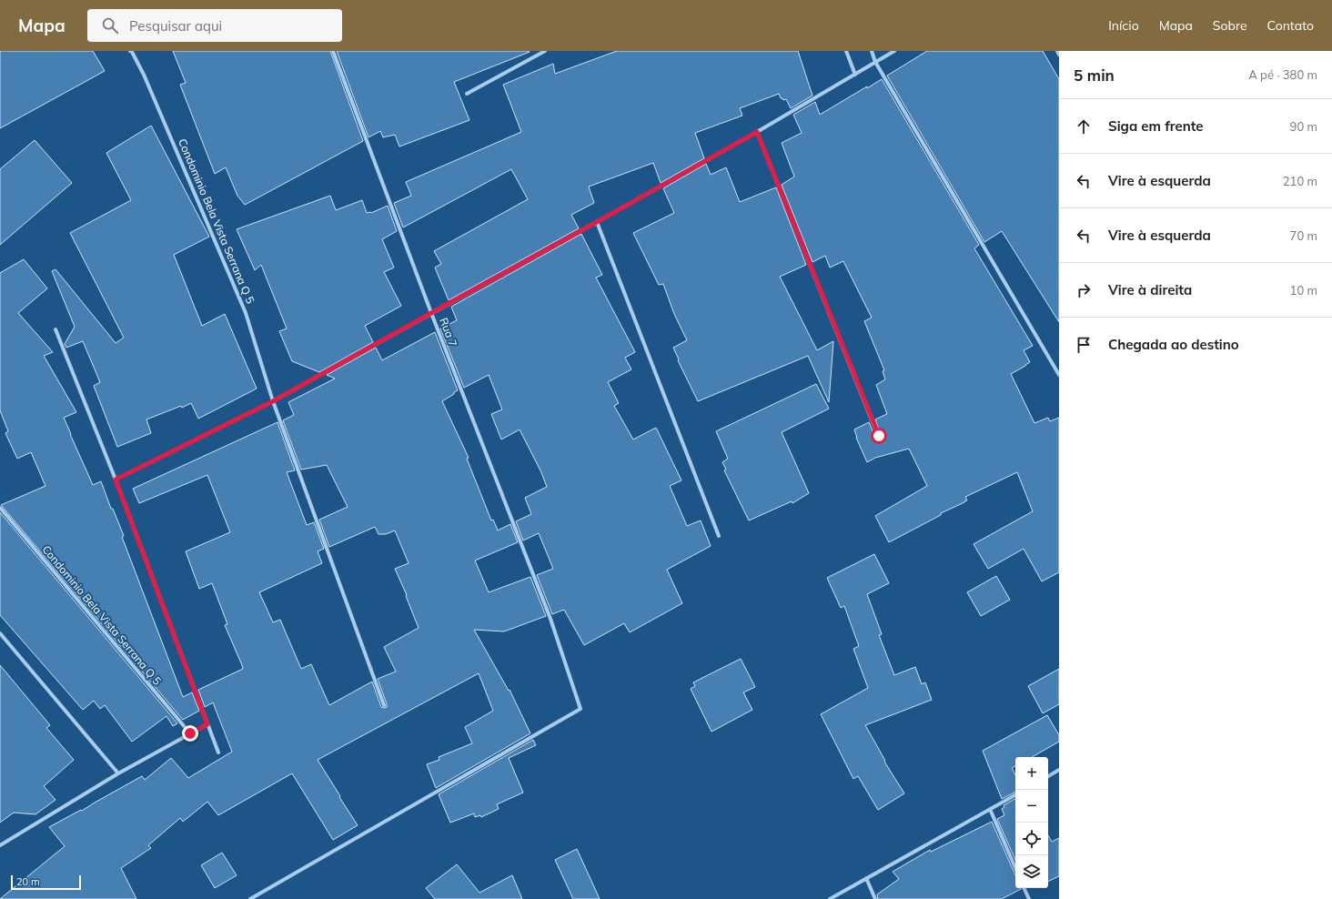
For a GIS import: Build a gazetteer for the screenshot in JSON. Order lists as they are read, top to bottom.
{
  "streets": {
    "street": ["Condominio Bela Vista Serrana Q 5", "Rua 7"]
  },
  "scale_bar": "20 m",
  "page": {
    "header": "Mapa",
    "search": "Pesquisar aqui",
    "nav": [
      "Início",
      "Mapa",
      "Sobre",
      "Contato"
    ],
    "heading": ["5 min", "A pé · 380 m"],
    "list": [
      ["Siga em frente", "90 m"],
      ["Vire à esquerda", "210 m"],
      ["Vire à esquerda", "70 m"],
      ["Vire à direita", "10 m"],
      "Chegada ao destino"
    ],
    "map_buttons": ["+", "−"],
    "scale": "20 m"
  }
}
